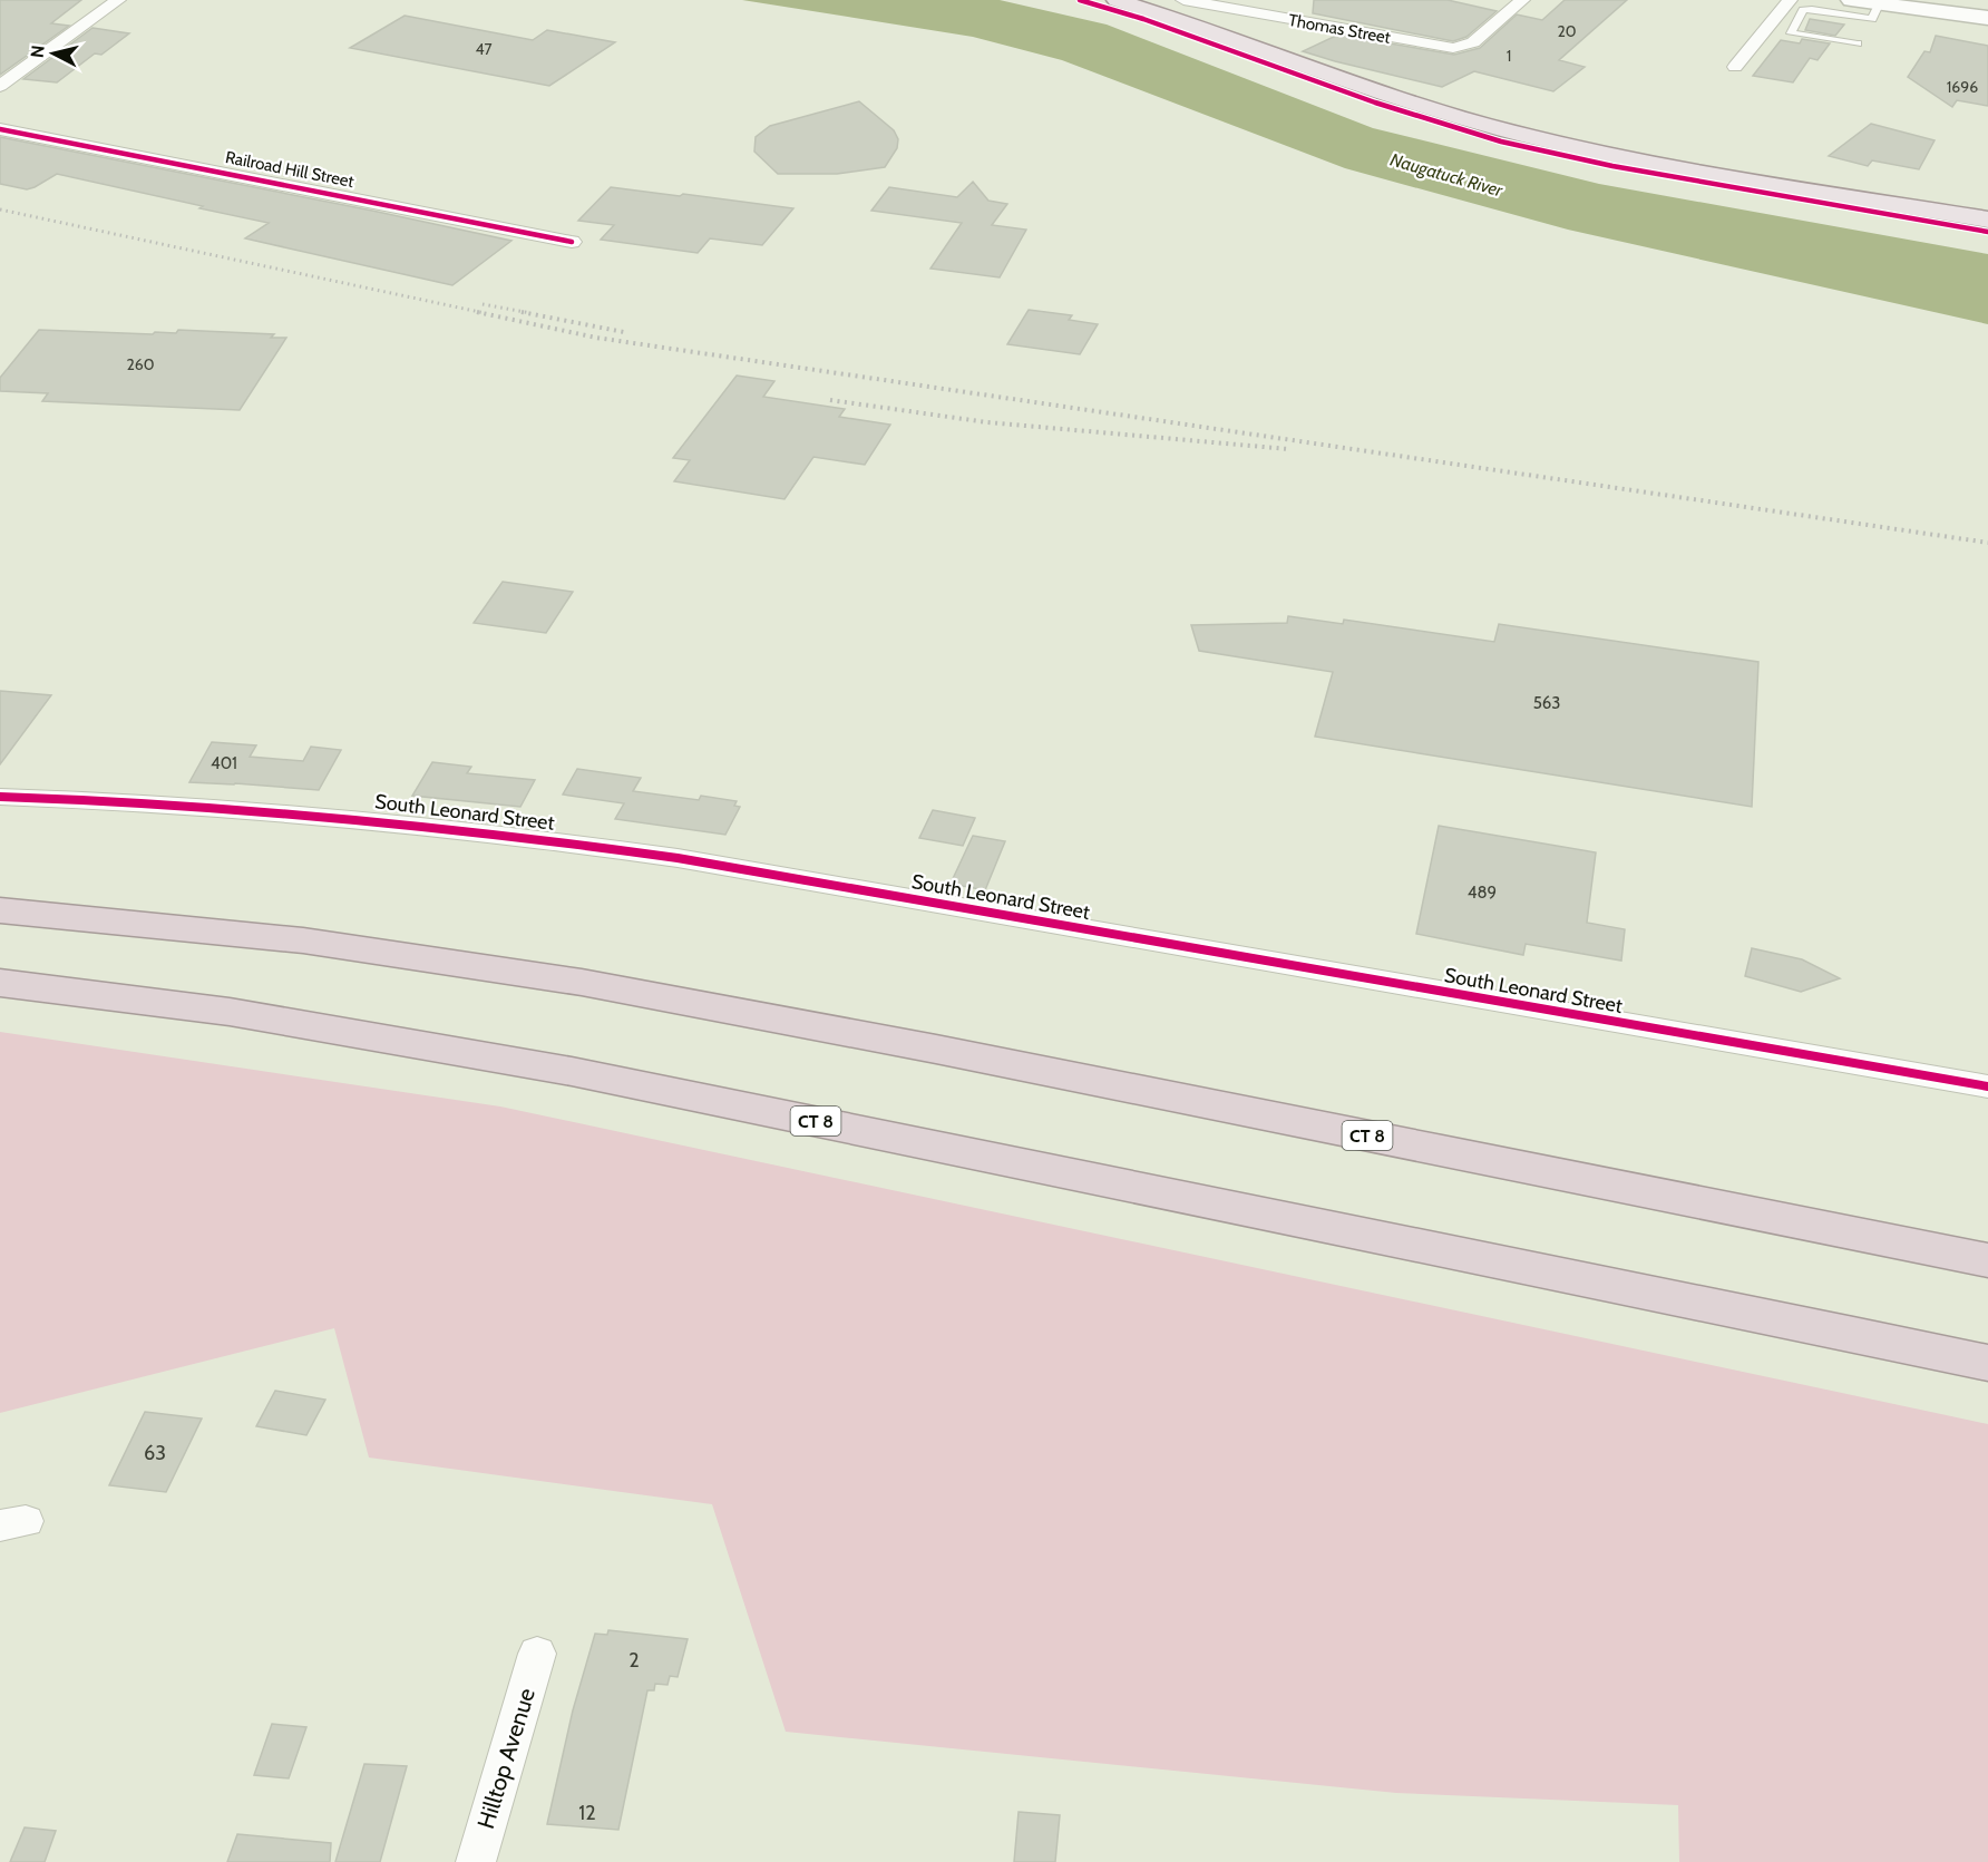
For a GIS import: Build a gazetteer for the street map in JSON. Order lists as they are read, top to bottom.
{
  "streets": {
    "highway": ["CT 8"],
    "street": [
      "Thomas Street",
      "Railroad Hill Street",
      "South Leonard Street",
      "Hilltop Avenue"
    ]
  },
  "water": ["Naugatuck River"],
  "house_numbers": [
    "20",
    "47",
    "1",
    "1696",
    "260",
    "563",
    "401",
    "489",
    "63",
    "2",
    "12"
  ],
  "north": "left"
}
